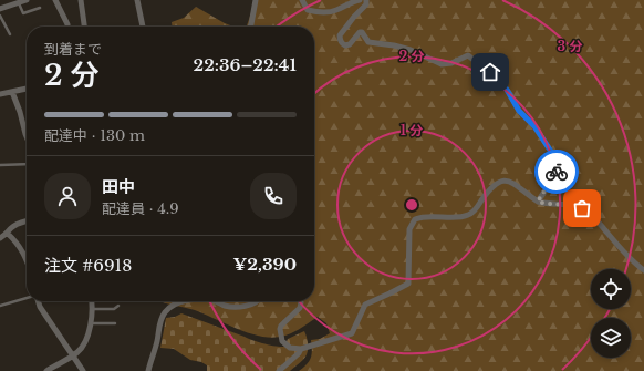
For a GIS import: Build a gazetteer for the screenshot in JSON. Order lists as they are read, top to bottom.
{
  "page": {
    "heading": ["2 分", "到着まで", "22:36–22:41"],
    "panel": [
      "田中",
      "配達員 · 4.9",
      "注文 #6918",
      "¥2,390"
    ],
    "bar": "配達中 · 130 m"
  },
  "rings": ["3 分", "2 分", "1 分"]
}
